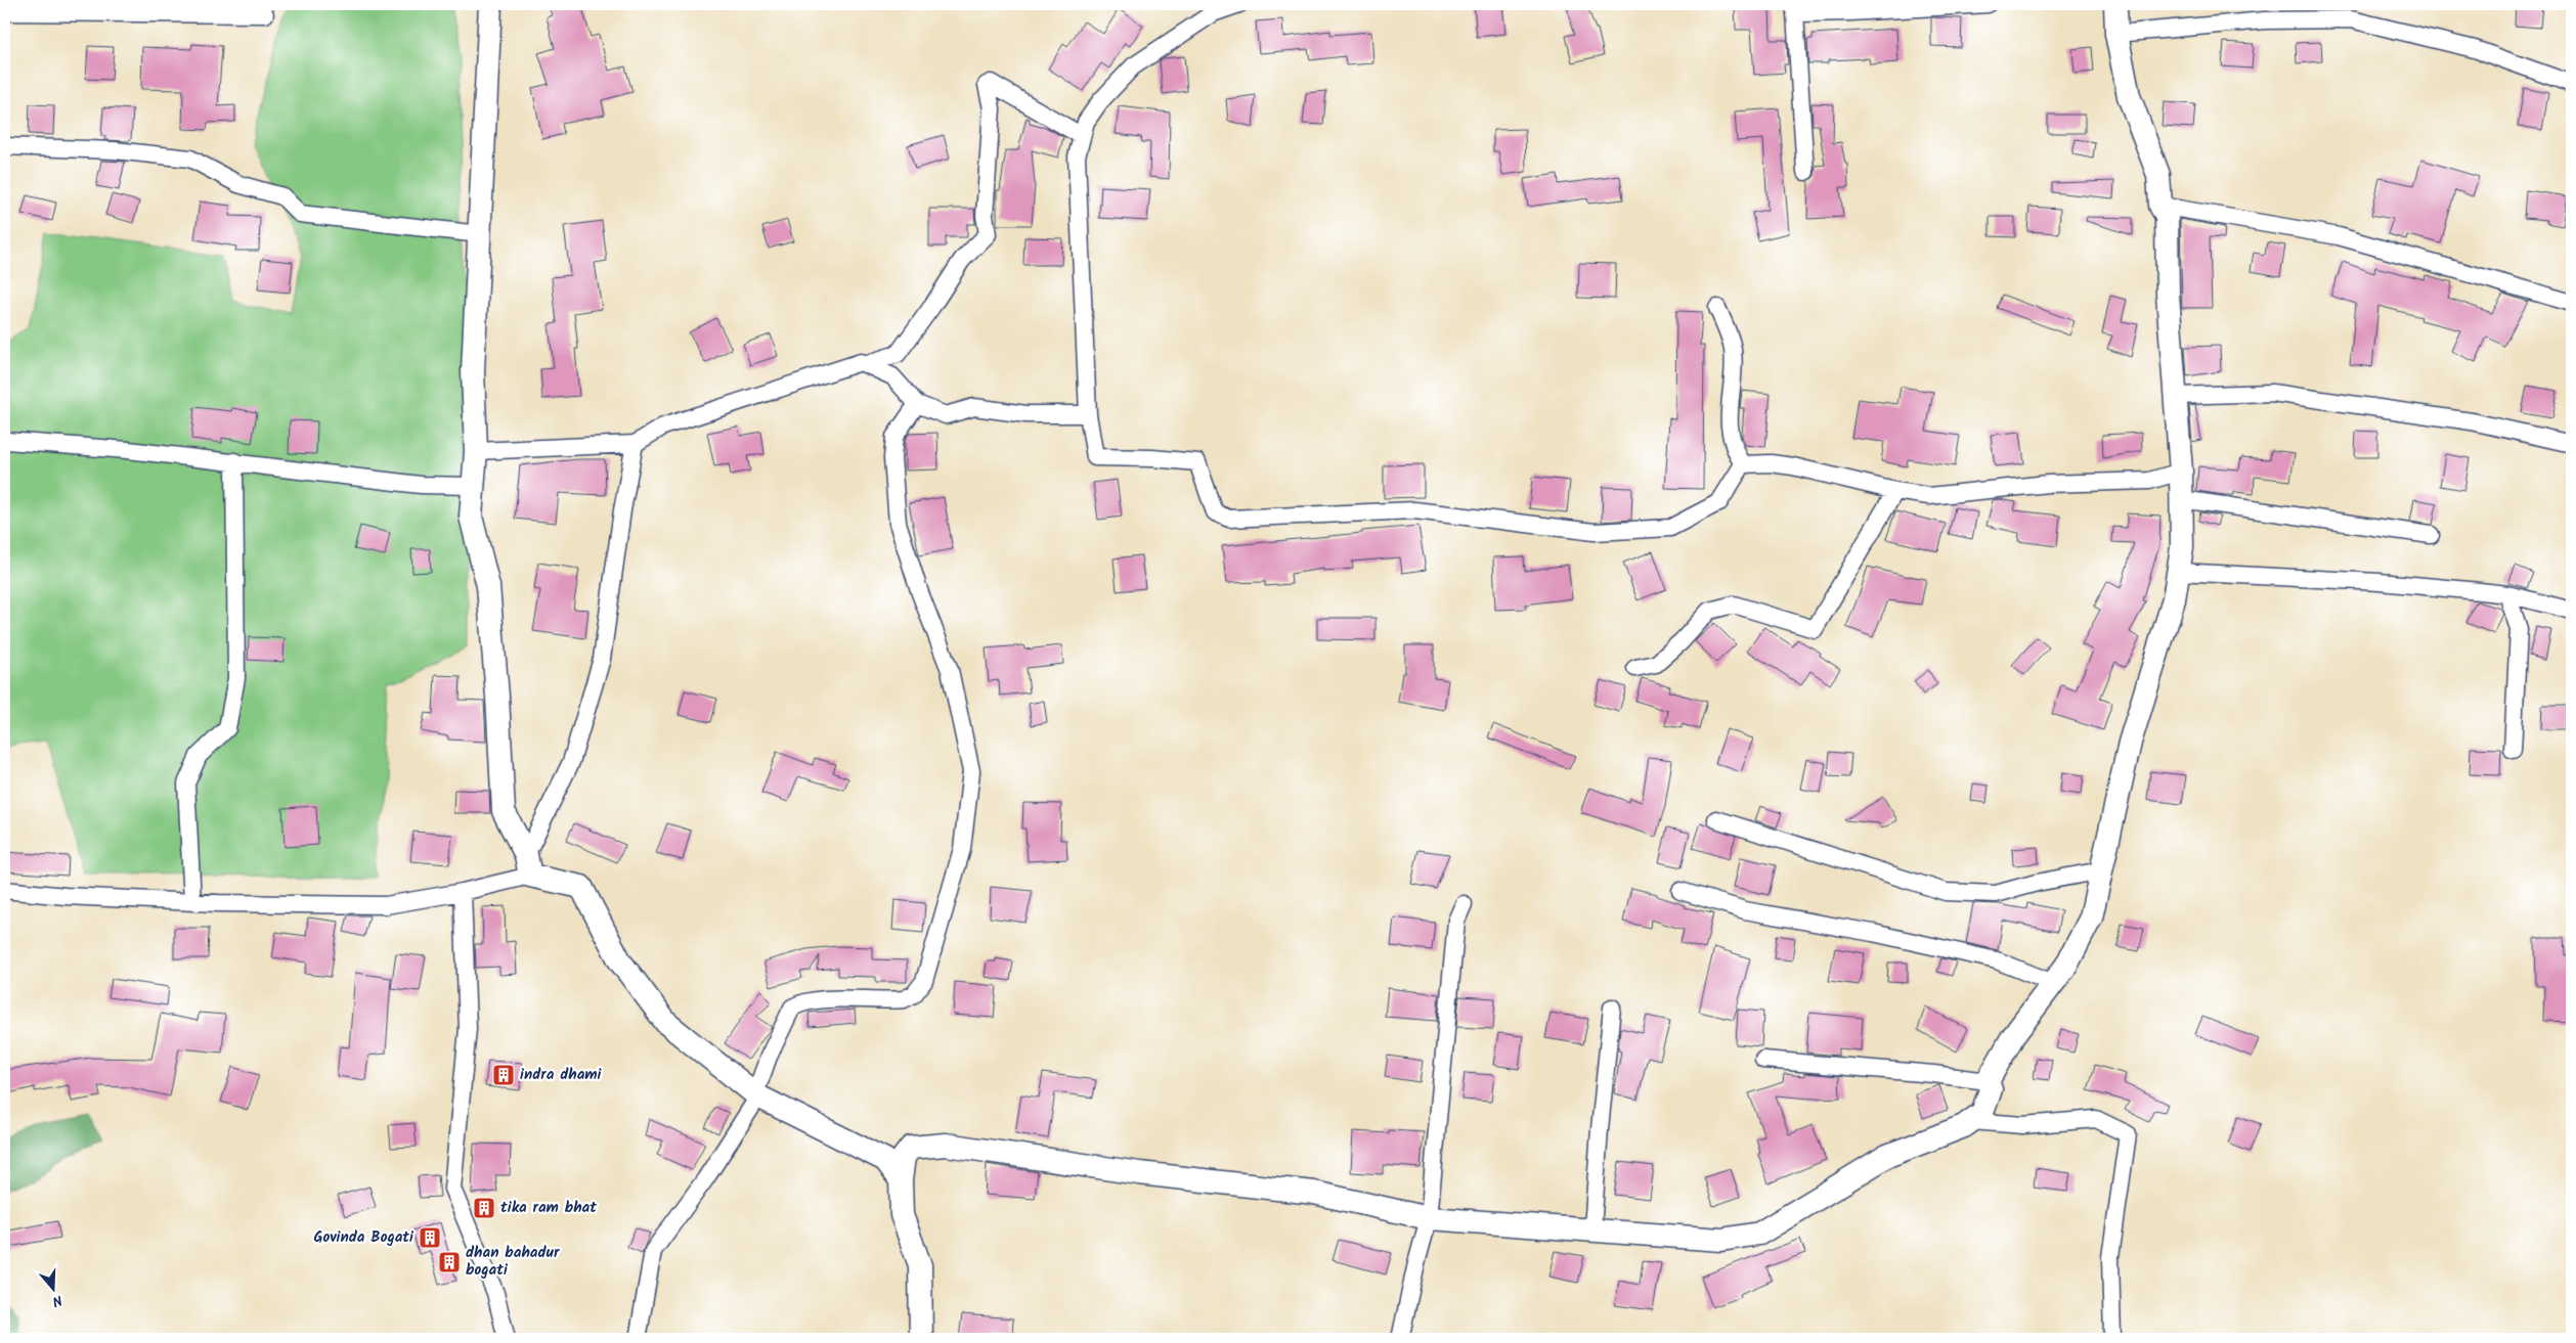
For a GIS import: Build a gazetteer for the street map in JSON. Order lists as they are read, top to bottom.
{
  "places": {
    "building": [
      "indra dhami",
      "tika ram bhat",
      "Govinda Bogati",
      "dhan bahadur bogati"
    ]
  },
  "north": "bottom"
}
